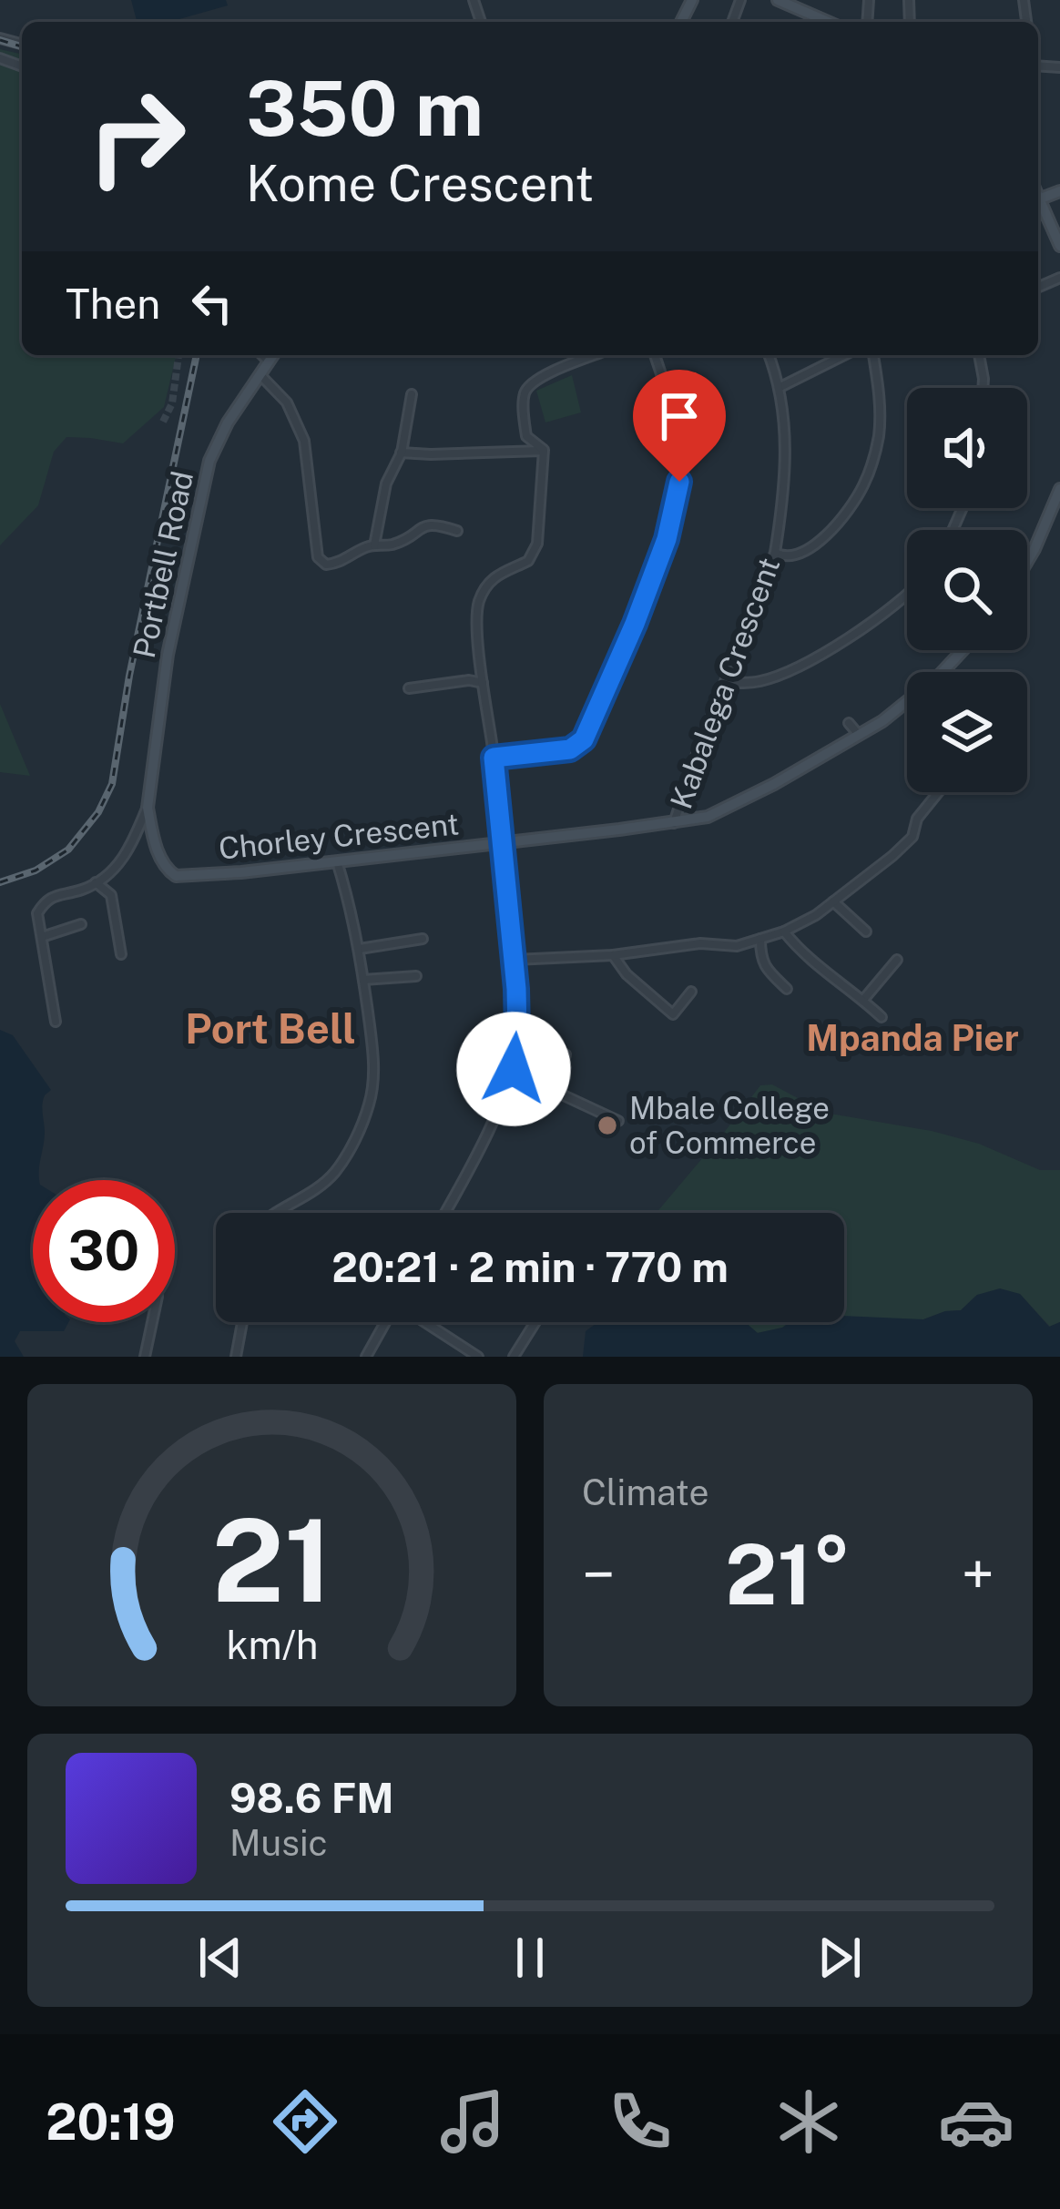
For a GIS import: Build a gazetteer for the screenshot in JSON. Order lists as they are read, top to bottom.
{
  "streets": {
    "main road": ["Portbell Road", "Chorley Crescent"],
    "street": ["Kabalega Crescent"]
  },
  "crossings": [
    ["Portbell Road", "Chorley Crescent"],
    ["Kabalega Crescent", "Chorley Crescent"]
  ],
  "districts": ["Port Bell", "Mpanda Pier"],
  "places": ["Mbale College of Commerce"],
  "page": {
    "turn": ["350 m", "Kome Crescent"],
    "then": "Then",
    "limit": "30",
    "trip": "20:21 · 2 min · 770 m",
    "tile": "Climate",
    "heat": ["−", "21°", "+"],
    "song": ["98.6 FM", "Music"],
    "tabs": "20:19",
    "gauge": ["21", "km/h"]
  }
}
